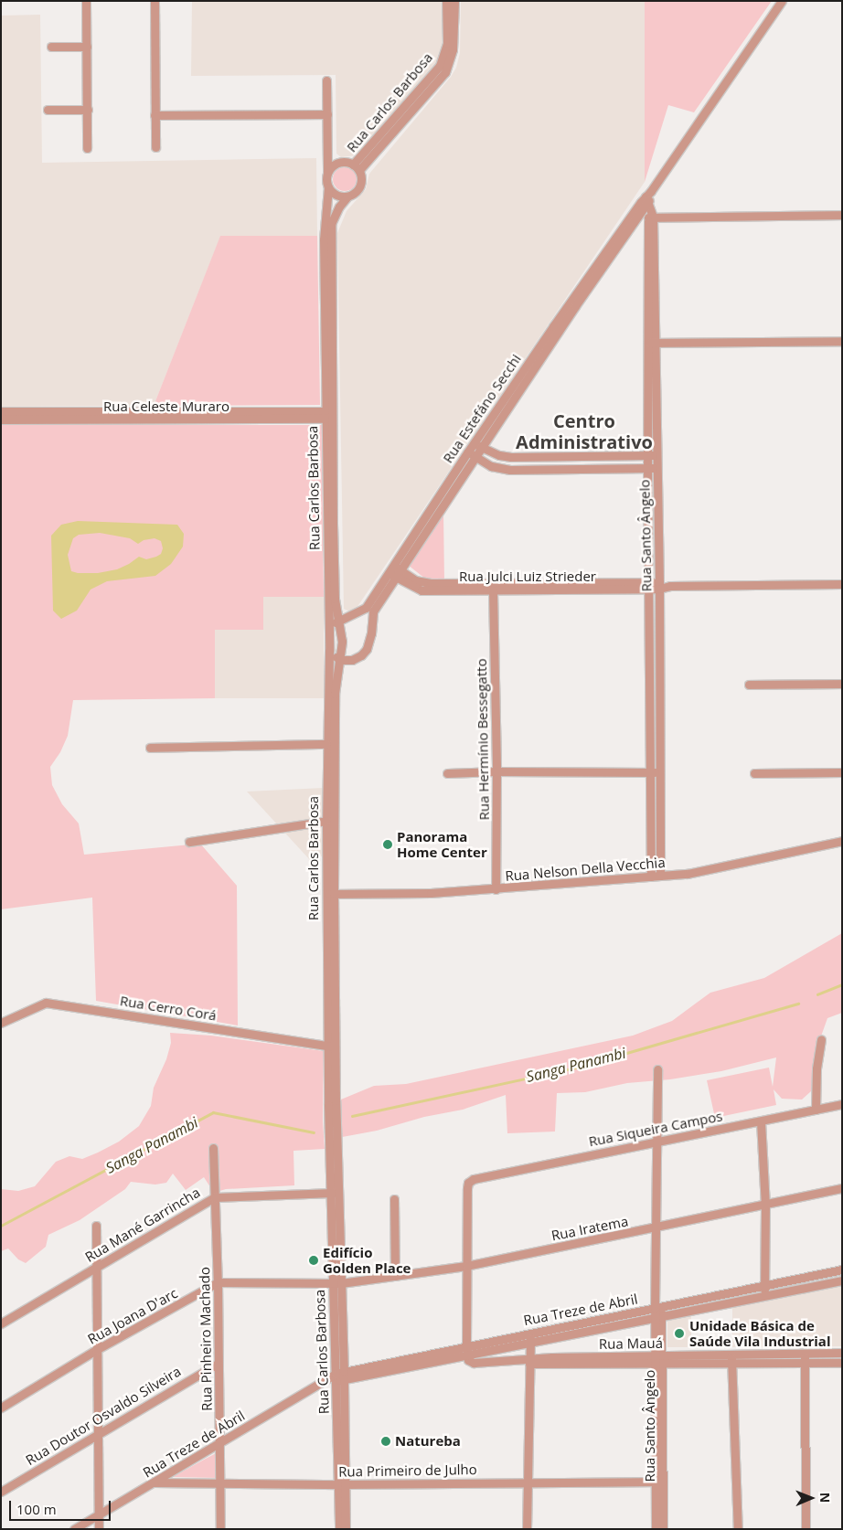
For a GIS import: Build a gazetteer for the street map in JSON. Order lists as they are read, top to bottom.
{
  "streets": {
    "street": [
      "Rua Carlos Barbosa",
      "Rua Celeste Muraro",
      "Rua Estefáno Secchi",
      "Rua Santo Ângelo",
      "Rua Julci Luiz Strieder",
      "Rua Hermínio Bessegatto",
      "Rua Nelson Della Vecchia",
      "Rua Cerro Corá",
      "Rua Siqueira Campos",
      "Rua Mané Garrincha",
      "Rua Iratema",
      "Rua Treze de Abril",
      "Rua Joana D'arc",
      "Rua Pinheiro Machado",
      "Rua Mauá",
      "Rua Doutor Osvaldo Silveira",
      "Rua Primeiro de Julho"
    ]
  },
  "crossings": [
    ["Rua Carlos Barbosa", "Rua Celeste Muraro"],
    ["Rua Carlos Barbosa", "Rua Estefáno Secchi"],
    ["Rua Carlos Barbosa", "Rua Nelson Della Vecchia"],
    ["Rua Carlos Barbosa", "Rua Cerro Corá"],
    ["Rua Carlos Barbosa", "Rua Mané Garrincha"],
    ["Rua Carlos Barbosa", "Rua Iratema"],
    ["Rua Carlos Barbosa", "Rua Treze de Abril"],
    ["Rua Carlos Barbosa", "Rua Joana D'arc"],
    ["Rua Carlos Barbosa", "Rua Primeiro de Julho"],
    ["Rua Estefáno Secchi", "Rua Julci Luiz Strieder"],
    ["Rua Santo Ângelo", "Rua Julci Luiz Strieder"],
    ["Rua Santo Ângelo", "Rua Nelson Della Vecchia"],
    ["Rua Santo Ângelo", "Rua Siqueira Campos"],
    ["Rua Santo Ângelo", "Rua Iratema"],
    ["Rua Santo Ângelo", "Rua Treze de Abril"],
    ["Rua Santo Ângelo", "Rua Mauá"],
    ["Rua Santo Ângelo", "Rua Primeiro de Julho"],
    ["Rua Julci Luiz Strieder", "Rua Hermínio Bessegatto"],
    ["Rua Hermínio Bessegatto", "Rua Nelson Della Vecchia"],
    ["Rua Siqueira Campos", "Rua Iratema"],
    ["Rua Mané Garrincha", "Rua Pinheiro Machado"],
    ["Rua Iratema", "Rua Joana D'arc"],
    ["Rua Treze de Abril", "Rua Pinheiro Machado"],
    ["Rua Treze de Abril", "Rua Mauá"],
    ["Rua Treze de Abril", "Rua Primeiro de Julho"],
    ["Rua Joana D'arc", "Rua Pinheiro Machado"],
    ["Rua Pinheiro Machado", "Rua Doutor Osvaldo Silveira"],
    ["Rua Pinheiro Machado", "Rua Primeiro de Julho"]
  ],
  "districts": ["Centro Administrativo"],
  "water": ["Sanga Panambi"],
  "places": [
    "Panorama Home Center",
    "Edifício Golden Place",
    "Unidade Básica de Saúde Vila Industrial",
    "Natureba"
  ],
  "scale_bar": "100 m",
  "north": "right"
}
